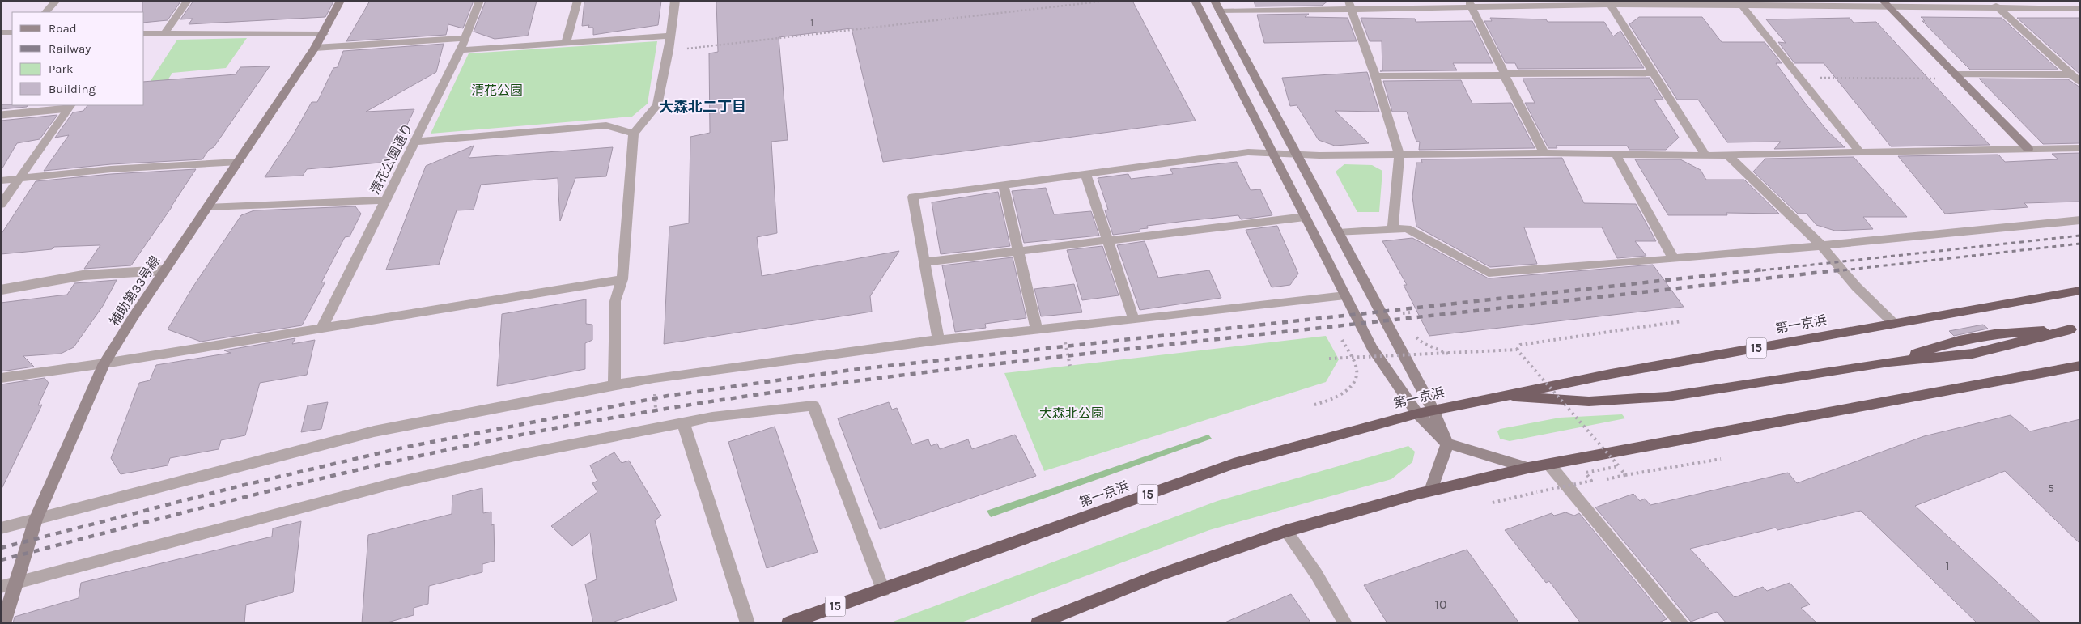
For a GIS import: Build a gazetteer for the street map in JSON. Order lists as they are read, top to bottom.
{
  "streets": {
    "highway": ["第一京浜", "15"],
    "street": ["清花公園通り", "補助第33号線"]
  },
  "districts": ["大森北二丁目"],
  "parks": ["清花公園", "大森北公園"],
  "house_numbers": [
    "1",
    "5",
    "1",
    "10"
  ],
  "legend": [
    "Road",
    "Railway",
    "Park",
    "Building"
  ]
}
